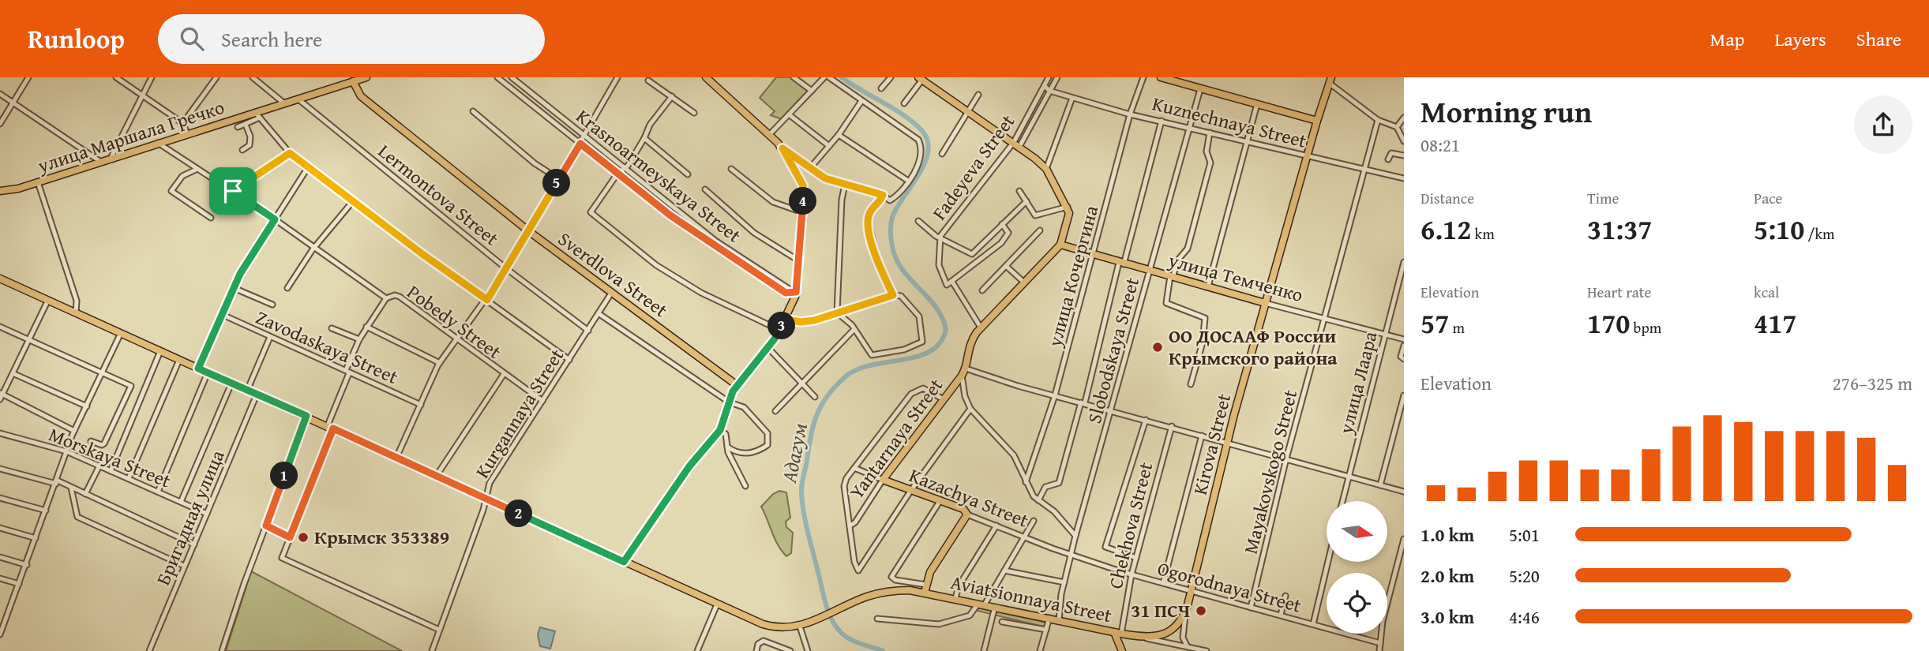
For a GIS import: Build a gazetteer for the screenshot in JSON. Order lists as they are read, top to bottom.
{
  "streets": {
    "main road": [
      "улица Маршала Гречко",
      "Sverdlova Street",
      "улица Темченко",
      "Yantarnaya Street",
      "Kirova Street",
      "Kazachya Street",
      "Aviatsionnaya Street"
    ],
    "street": [
      "Kuznechnaya Street",
      "Fadeyeva Street",
      "Krasnoarmeyskaya Street",
      "Lermontova Street",
      "улица Кочергина",
      "Pobedy Street",
      "Zavodaskaya Street",
      "Slobodskaya Street",
      "улица Лаара",
      "Kurgannaya Street",
      "Morskaya Street",
      "Mayakovskogo Street",
      "Бригадная улица",
      "Chekhova Street",
      "Ogorodnaya Street"
    ]
  },
  "crossings": [
    ["Kuznechnaya Street", "Fadeyeva Street"],
    ["Kuznechnaya Street", "улица Кочергина"],
    ["Kuznechnaya Street", "Slobodskaya Street"],
    ["Kuznechnaya Street", "Kirova Street"],
    ["Kuznechnaya Street", "Mayakovskogo Street"],
    ["улица Маршала Гречко", "Lermontova Street"],
    ["улица Маршала Гречко", "Sverdlova Street"],
    ["улица Маршала Гречко", "Pobedy Street"],
    ["Lermontova Street", "Kurgannaya Street"],
    ["Sverdlova Street", "Kurgannaya Street"],
    ["улица Кочергина", "улица Темченко"],
    ["улица Темченко", "Slobodskaya Street"],
    ["улица Темченко", "улица Лаара"],
    ["улица Темченко", "Yantarnaya Street"],
    ["улица Темченко", "Kirova Street"],
    ["улица Темченко", "Mayakovskogo Street"],
    ["Pobedy Street", "Kurgannaya Street"],
    ["Slobodskaya Street", "Kazachya Street"],
    ["Slobodskaya Street", "Ogorodnaya Street"],
    ["Slobodskaya Street", "Aviatsionnaya Street"],
    ["Kurgannaya Street", "Aviatsionnaya Street"],
    ["Yantarnaya Street", "Kazachya Street"],
    ["Kirova Street", "Ogorodnaya Street"],
    ["Kirova Street", "Aviatsionnaya Street"],
    ["Morskaya Street", "Бригадная улица"],
    ["Mayakovskogo Street", "Ogorodnaya Street"],
    ["Kazachya Street", "Ogorodnaya Street"],
    ["Бригадная улица", "Aviatsionnaya Street"],
    ["Chekhova Street", "Ogorodnaya Street"],
    ["Chekhova Street", "Aviatsionnaya Street"]
  ],
  "water": ["Адагум"],
  "places": ["ОО ДОСААФ России Крымского района", "Крымск 353389", "31 ПСЧ"],
  "north": "right",
  "page": {
    "header": "Runloop",
    "search": "Search here",
    "nav": ["Map", "Layers", "Share"],
    "heading": ["Morning run", "08:21"],
    "pins": [
      "5",
      "4",
      "3",
      "1",
      "2"
    ],
    "stats": [
      ["Distance", "6.12 km"],
      ["Time", "31:37"],
      ["Pace", "5:10 /km"],
      ["Elevation", "57 m"],
      ["Heart rate", "170 bpm"],
      ["kcal", "417"]
    ],
    "chart": ["Elevation", "276–325 m"],
    "list": [
      {
        "name": "1.0 km",
        "note": "5:01"
      },
      {
        "name": "2.0 km",
        "note": "5:20"
      },
      {
        "name": "3.0 km",
        "note": "4:46"
      }
    ]
  }
}
